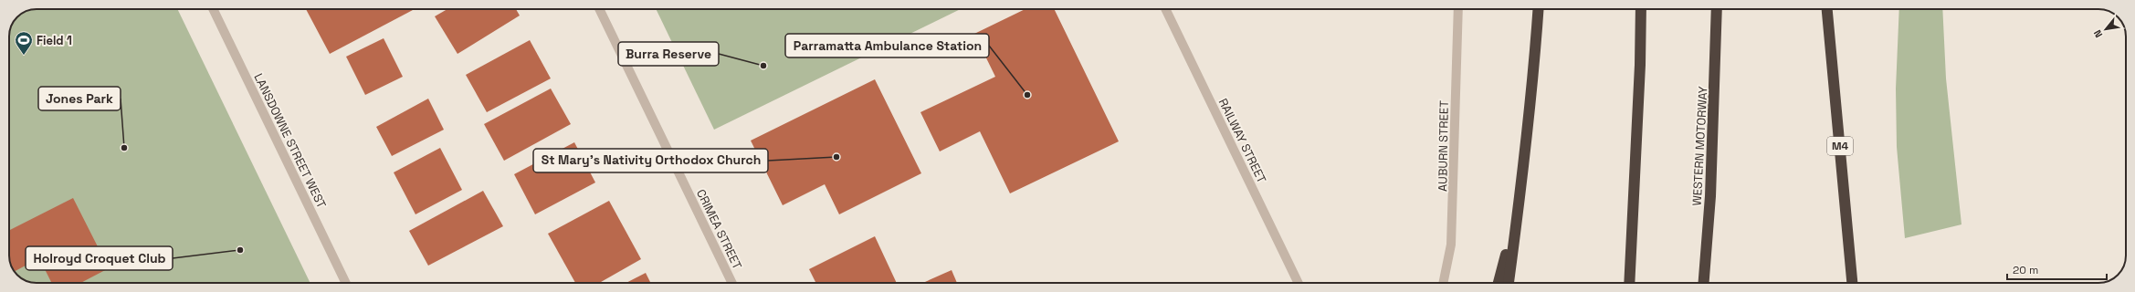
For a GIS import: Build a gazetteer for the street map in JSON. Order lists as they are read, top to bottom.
{
  "streets": {
    "highway": ["WESTERN MOTORWAY", "M4"],
    "street": [
      "LANSDOWNE STREET WEST",
      "RAILWAY STREET",
      "AUBURN STREET",
      "CRIMEA STREET"
    ]
  },
  "places": {
    "sports": ["Field 1"],
    "other": [
      "Burra Reserve",
      "Parramatta Ambulance Station",
      "Jones Park",
      "St Mary's Nativity Orthodox Church",
      "Holroyd Croquet Club"
    ]
  },
  "scale_bar": "20 m",
  "north": "bottom left"
}
